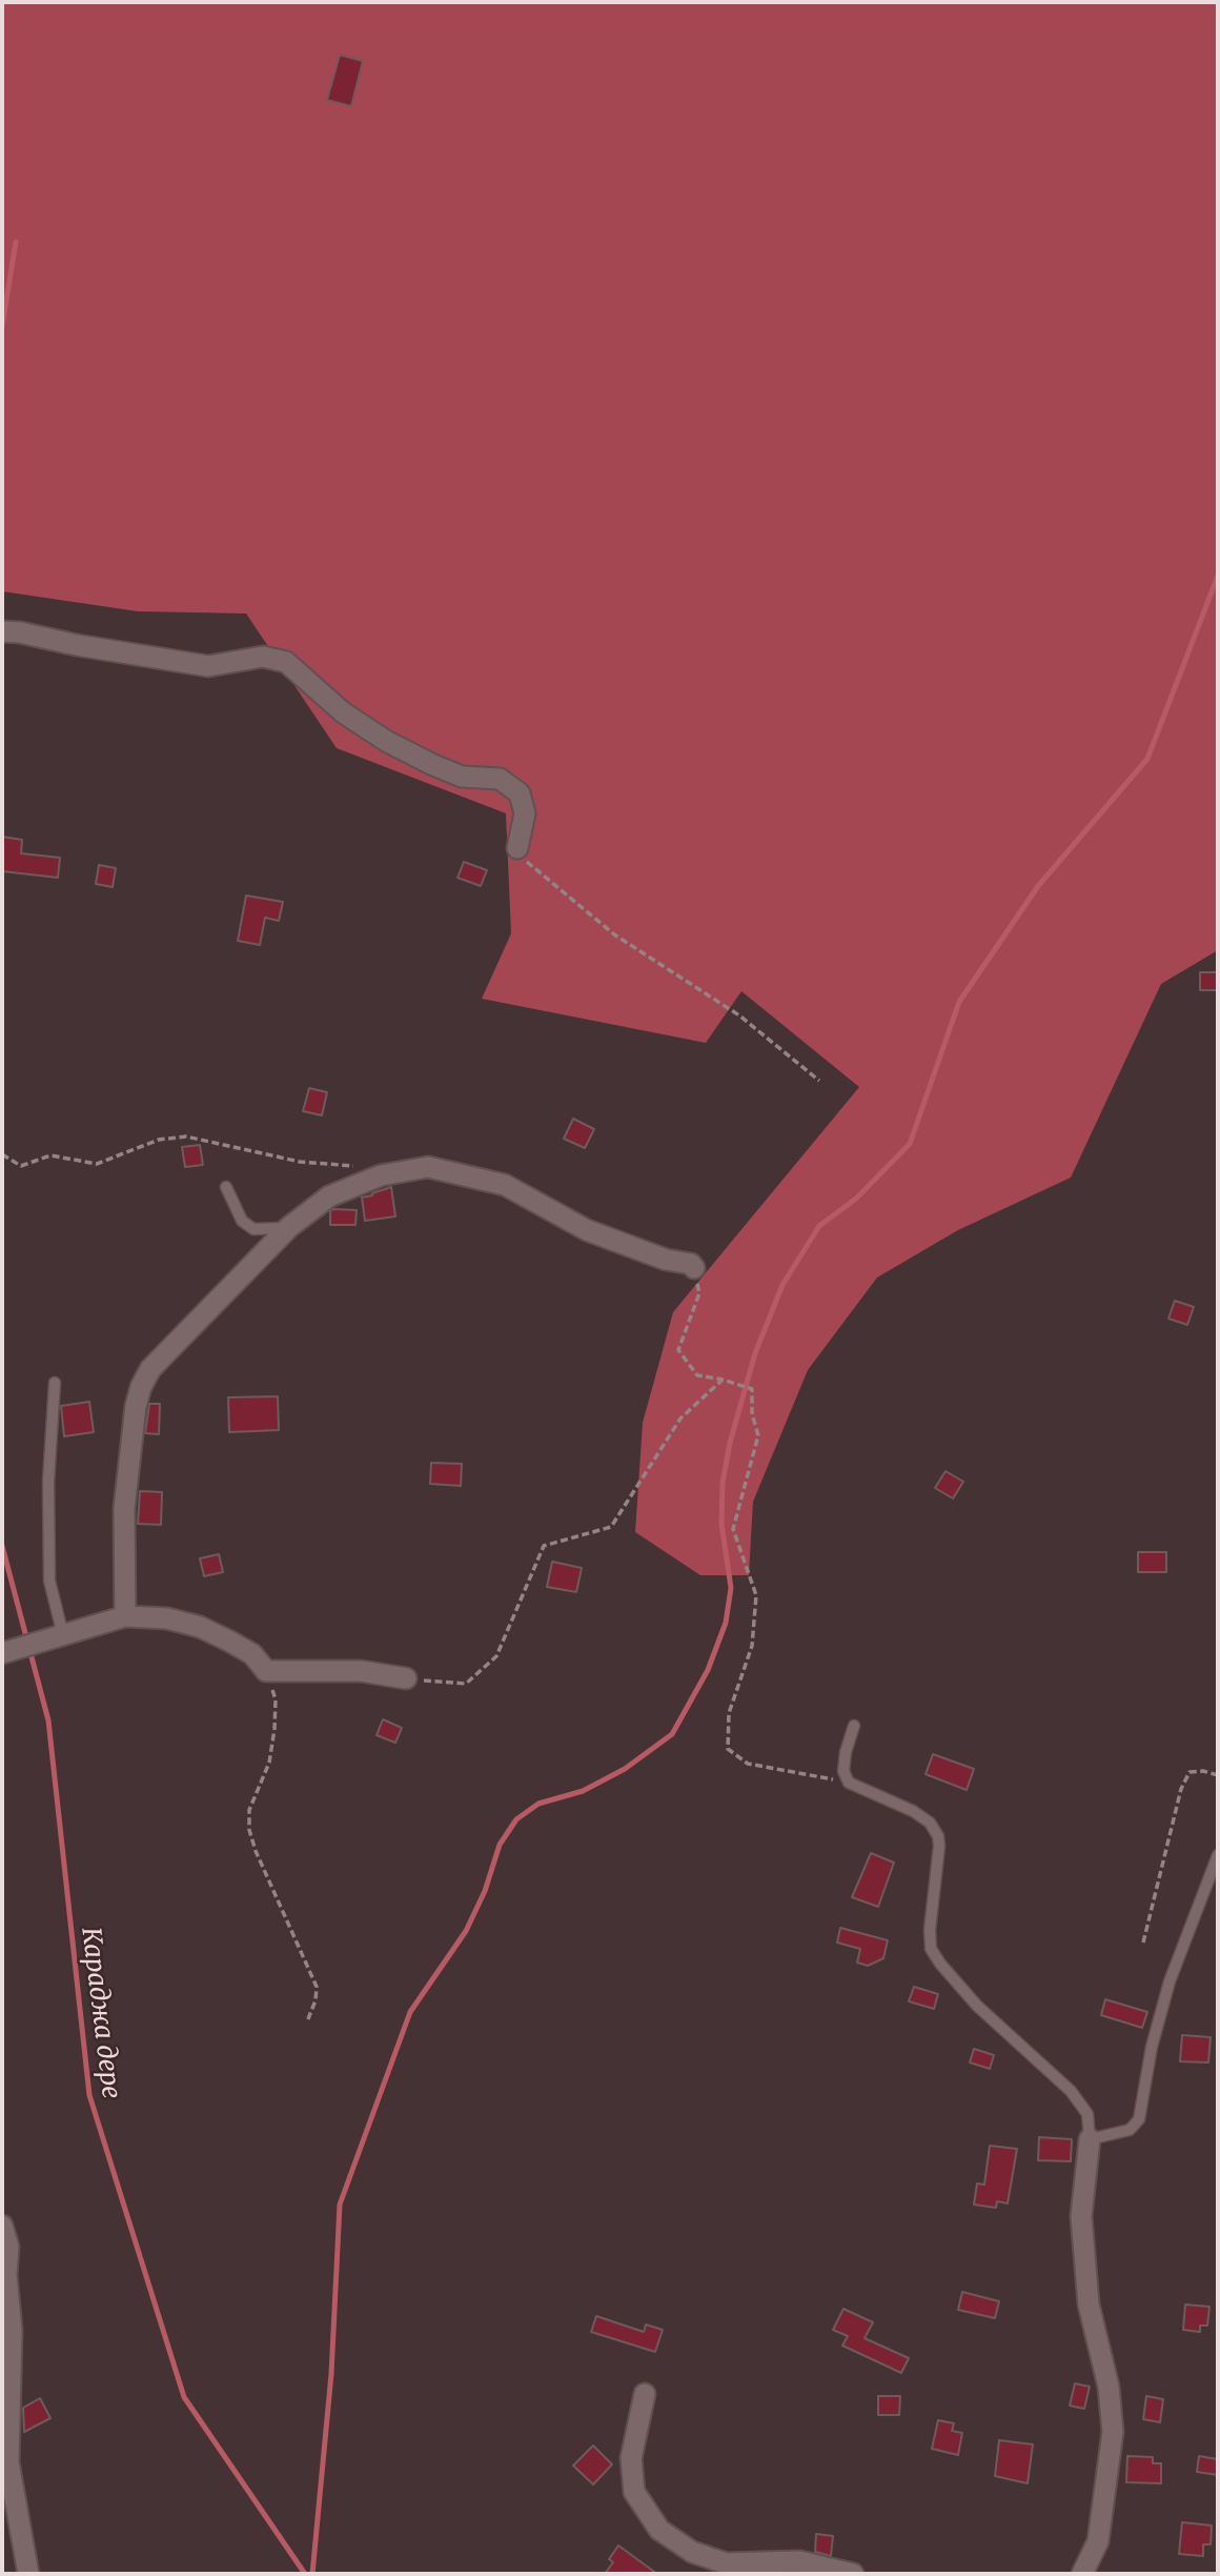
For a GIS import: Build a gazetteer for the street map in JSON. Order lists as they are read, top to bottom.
{
  "water": ["Караджа дере"]
}
